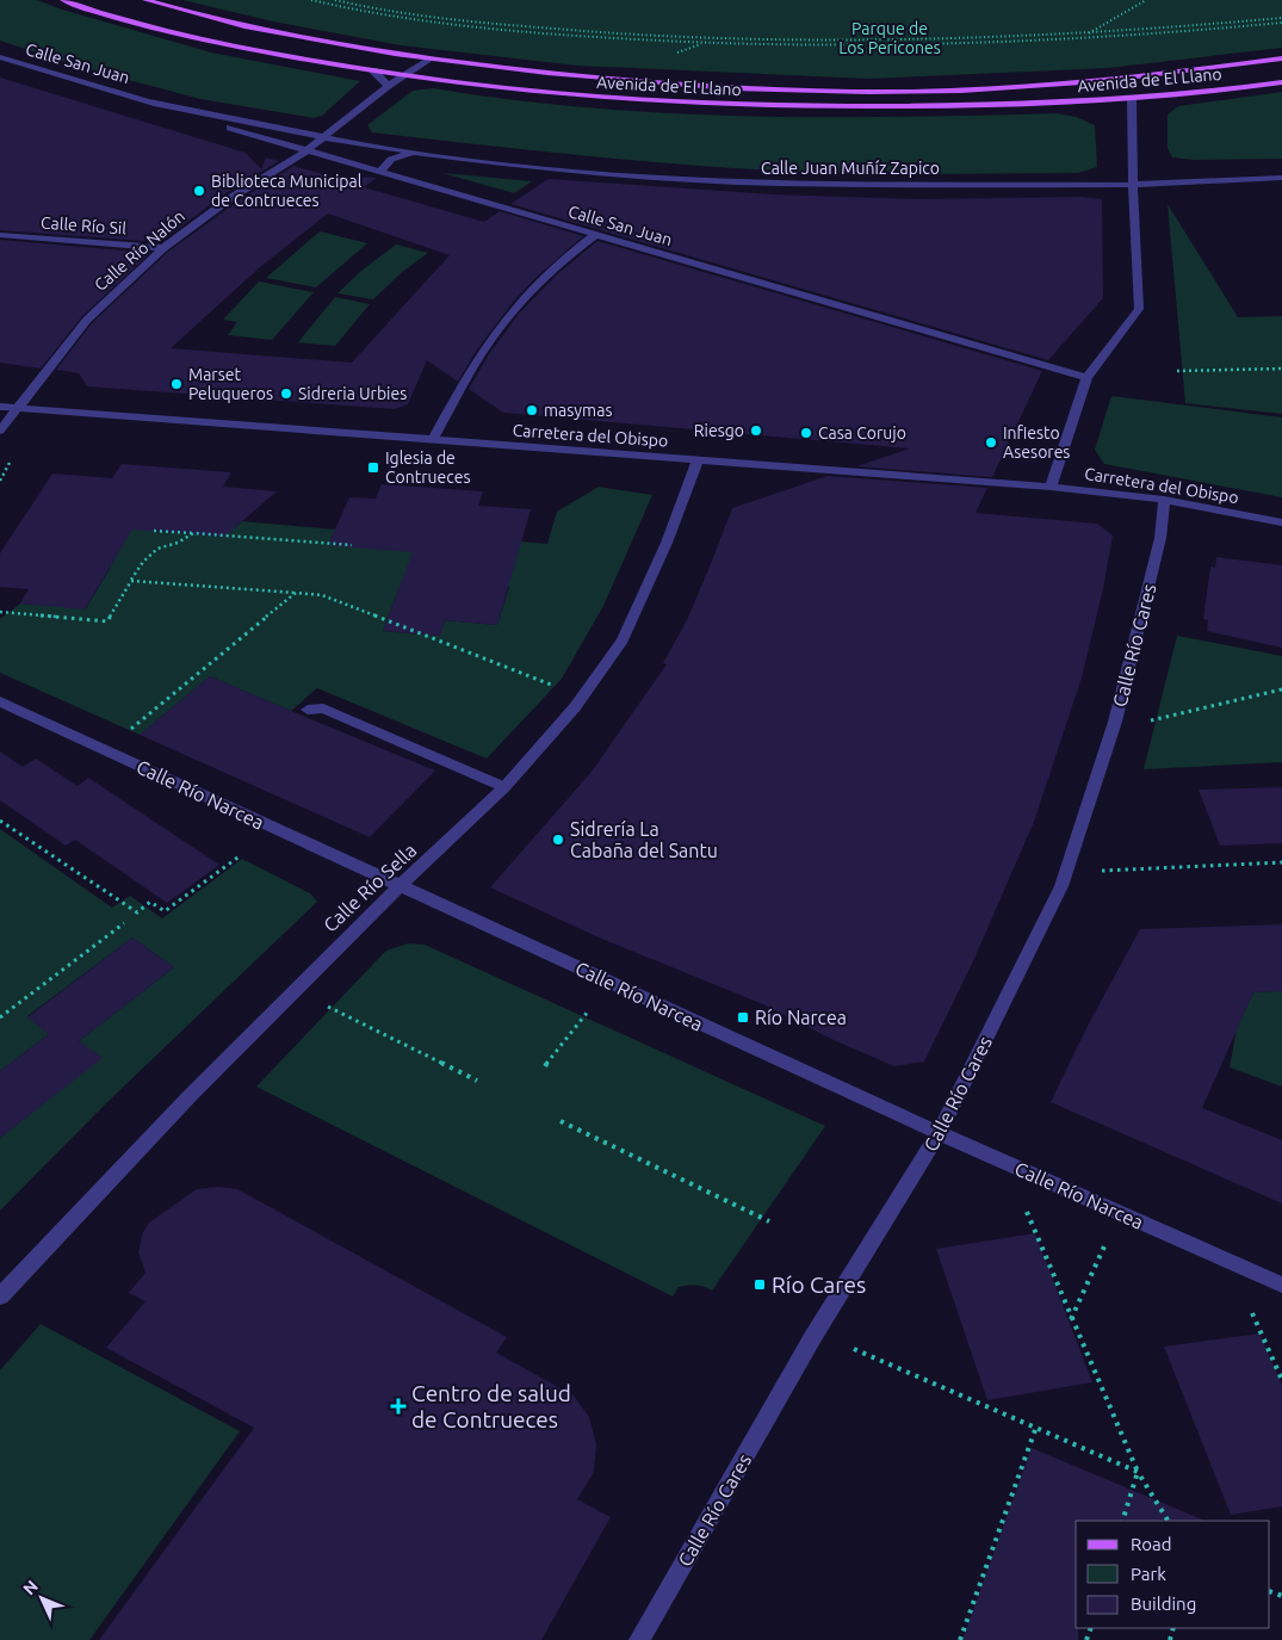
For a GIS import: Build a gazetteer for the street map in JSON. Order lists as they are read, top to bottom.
{
  "streets": {
    "main road": ["Avenida de El Llano"],
    "street": [
      "Calle San Juan",
      "Calle Juan Muñíz Zapico",
      "Calle Río Sil",
      "Calle Río Nalón",
      "Carretera del Obispo",
      "Calle Río Cares",
      "Calle Río Narcea",
      "Calle Río Sella"
    ]
  },
  "crossings": [
    ["Calle San Juan", "Calle Juan Muñíz Zapico"],
    ["Calle San Juan", "Calle Río Nalón"],
    ["Avenida de El Llano", "Calle Río Nalón"],
    ["Calle Juan Muñíz Zapico", "Calle Río Nalón"],
    ["Calle Río Sil", "Calle Río Nalón"],
    ["Calle Río Nalón", "Carretera del Obispo"],
    ["Carretera del Obispo", "Calle Río Cares"],
    ["Carretera del Obispo", "Calle Río Sella"],
    ["Calle Río Cares", "Calle Río Narcea"],
    ["Calle Río Narcea", "Calle Río Sella"]
  ],
  "parks": ["Parque de Los Pericones"],
  "places": {
    "other": [
      "Biblioteca Municipal de Contrueces",
      "Marset Peluqueros",
      "Sidreria Urbies",
      "masymas",
      "Riesgo",
      "Casa Corujo",
      "Infiesto Asesores",
      "Sidrería La Cabaña del Santu"
    ],
    "transit": ["Iglesia de Contrueces", "Río Narcea", "Río Cares"],
    "health": ["Centro de salud de Contrueces"]
  },
  "legend": ["Road", "Park", "Building"],
  "north": "top left"
}
